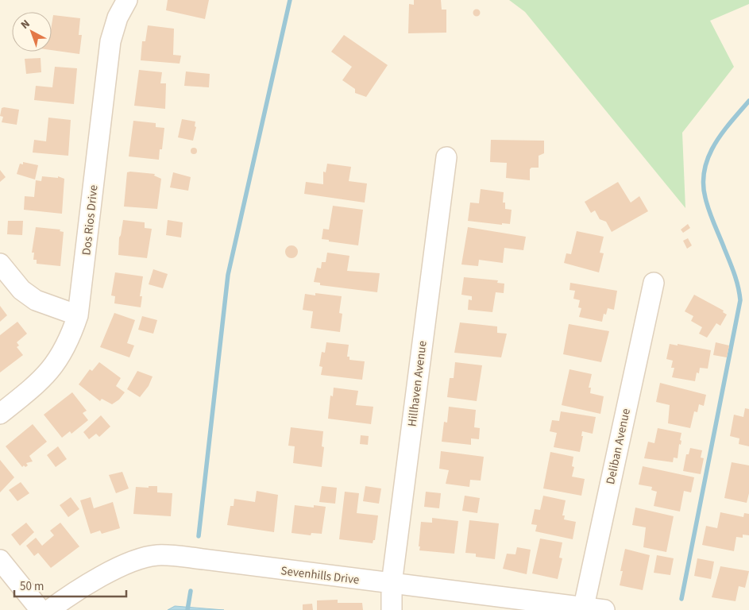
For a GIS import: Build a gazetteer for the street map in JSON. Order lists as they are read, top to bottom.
{
  "streets": {
    "street": [
      "Dos Rios Drive",
      "Hillhaven Avenue",
      "Deliban Avenue",
      "Sevenhills Drive"
    ]
  },
  "crossings": [
    ["Hillhaven Avenue", "Sevenhills Drive"],
    ["Deliban Avenue", "Sevenhills Drive"]
  ],
  "scale_bar": "50 m",
  "north": "top left"
}
